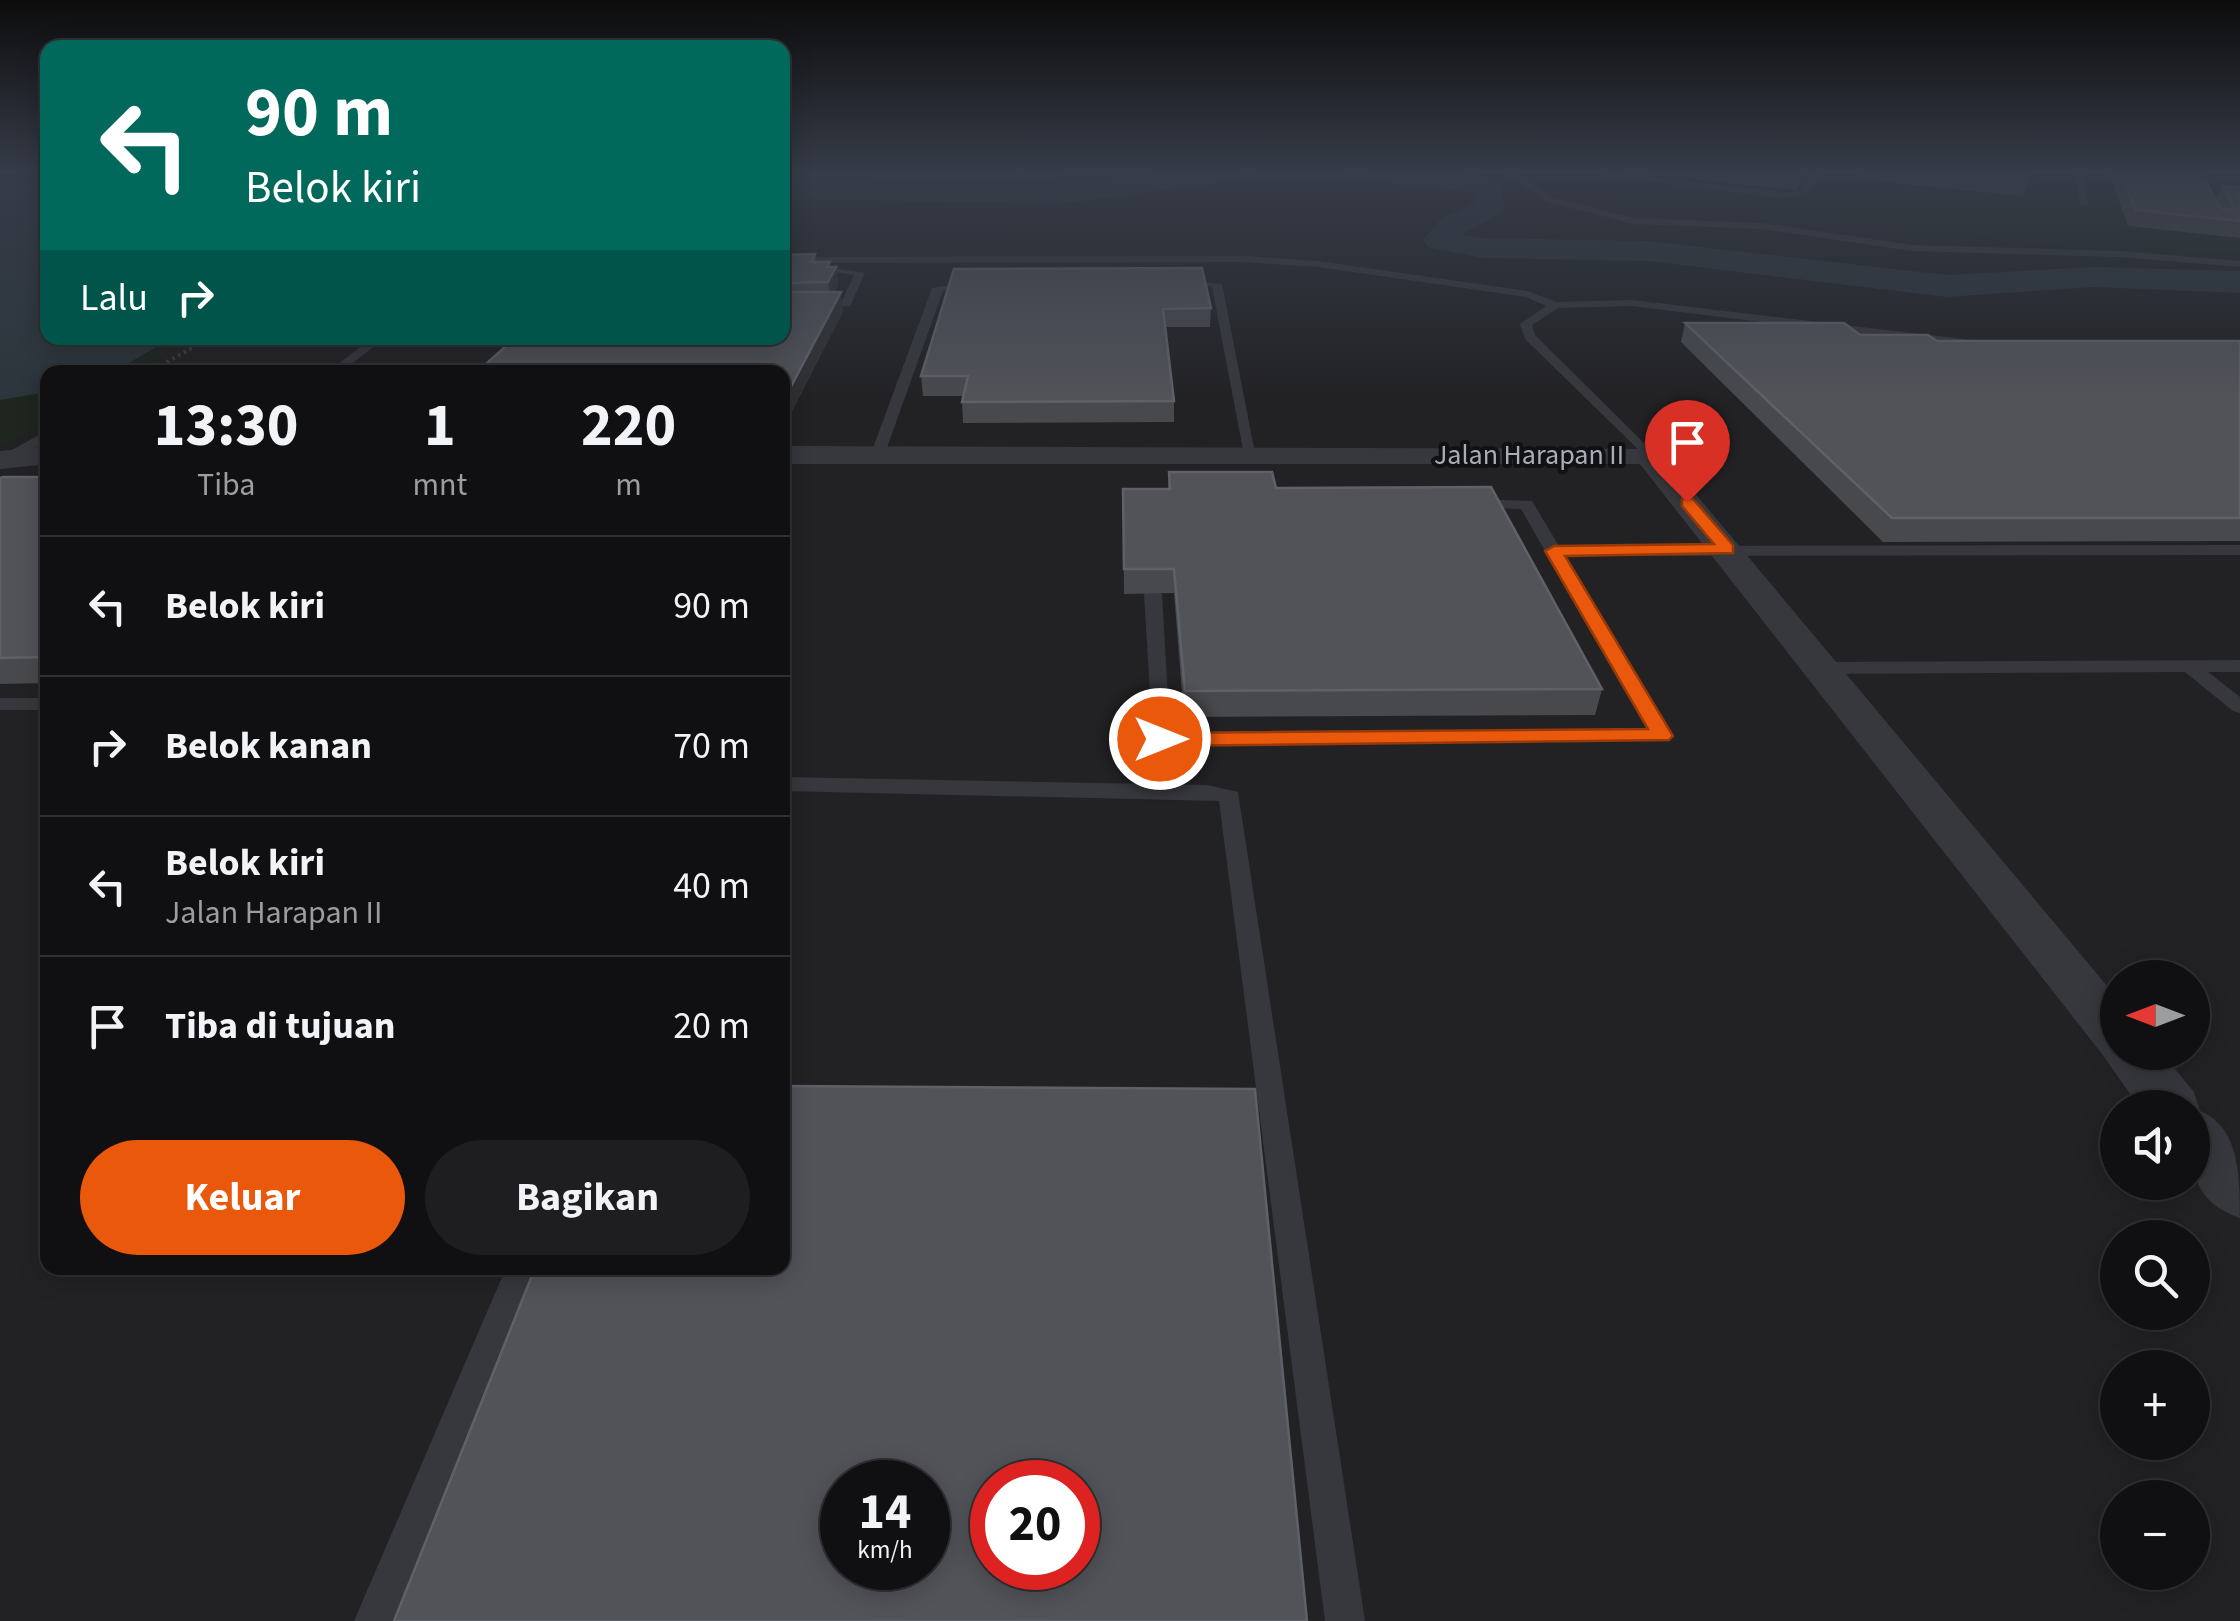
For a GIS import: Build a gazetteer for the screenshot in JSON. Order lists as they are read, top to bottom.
{
  "streets": {
    "street": ["Jalan Harapan II"]
  },
  "north": "left",
  "page": {
    "turn": ["90 m", "Belok kiri"],
    "then": "Lalu",
    "eta": [
      "13:30",
      "Tiba",
      "1",
      "mnt",
      "220",
      "m"
    ],
    "list": [
      {
        "name": "Belok kiri",
        "value": "90 m"
      },
      {
        "name": "Belok kanan",
        "value": "70 m"
      },
      {
        "name": "Belok kiri",
        "note": "Jalan Harapan II",
        "value": "40 m"
      },
      {
        "name": "Tiba di tujuan",
        "value": "20 m"
      }
    ],
    "map_buttons": ["+", "−"],
    "buttons": ["Keluar", "Bagikan"],
    "speed": "14 km/h",
    "limit": "20"
  }
}
